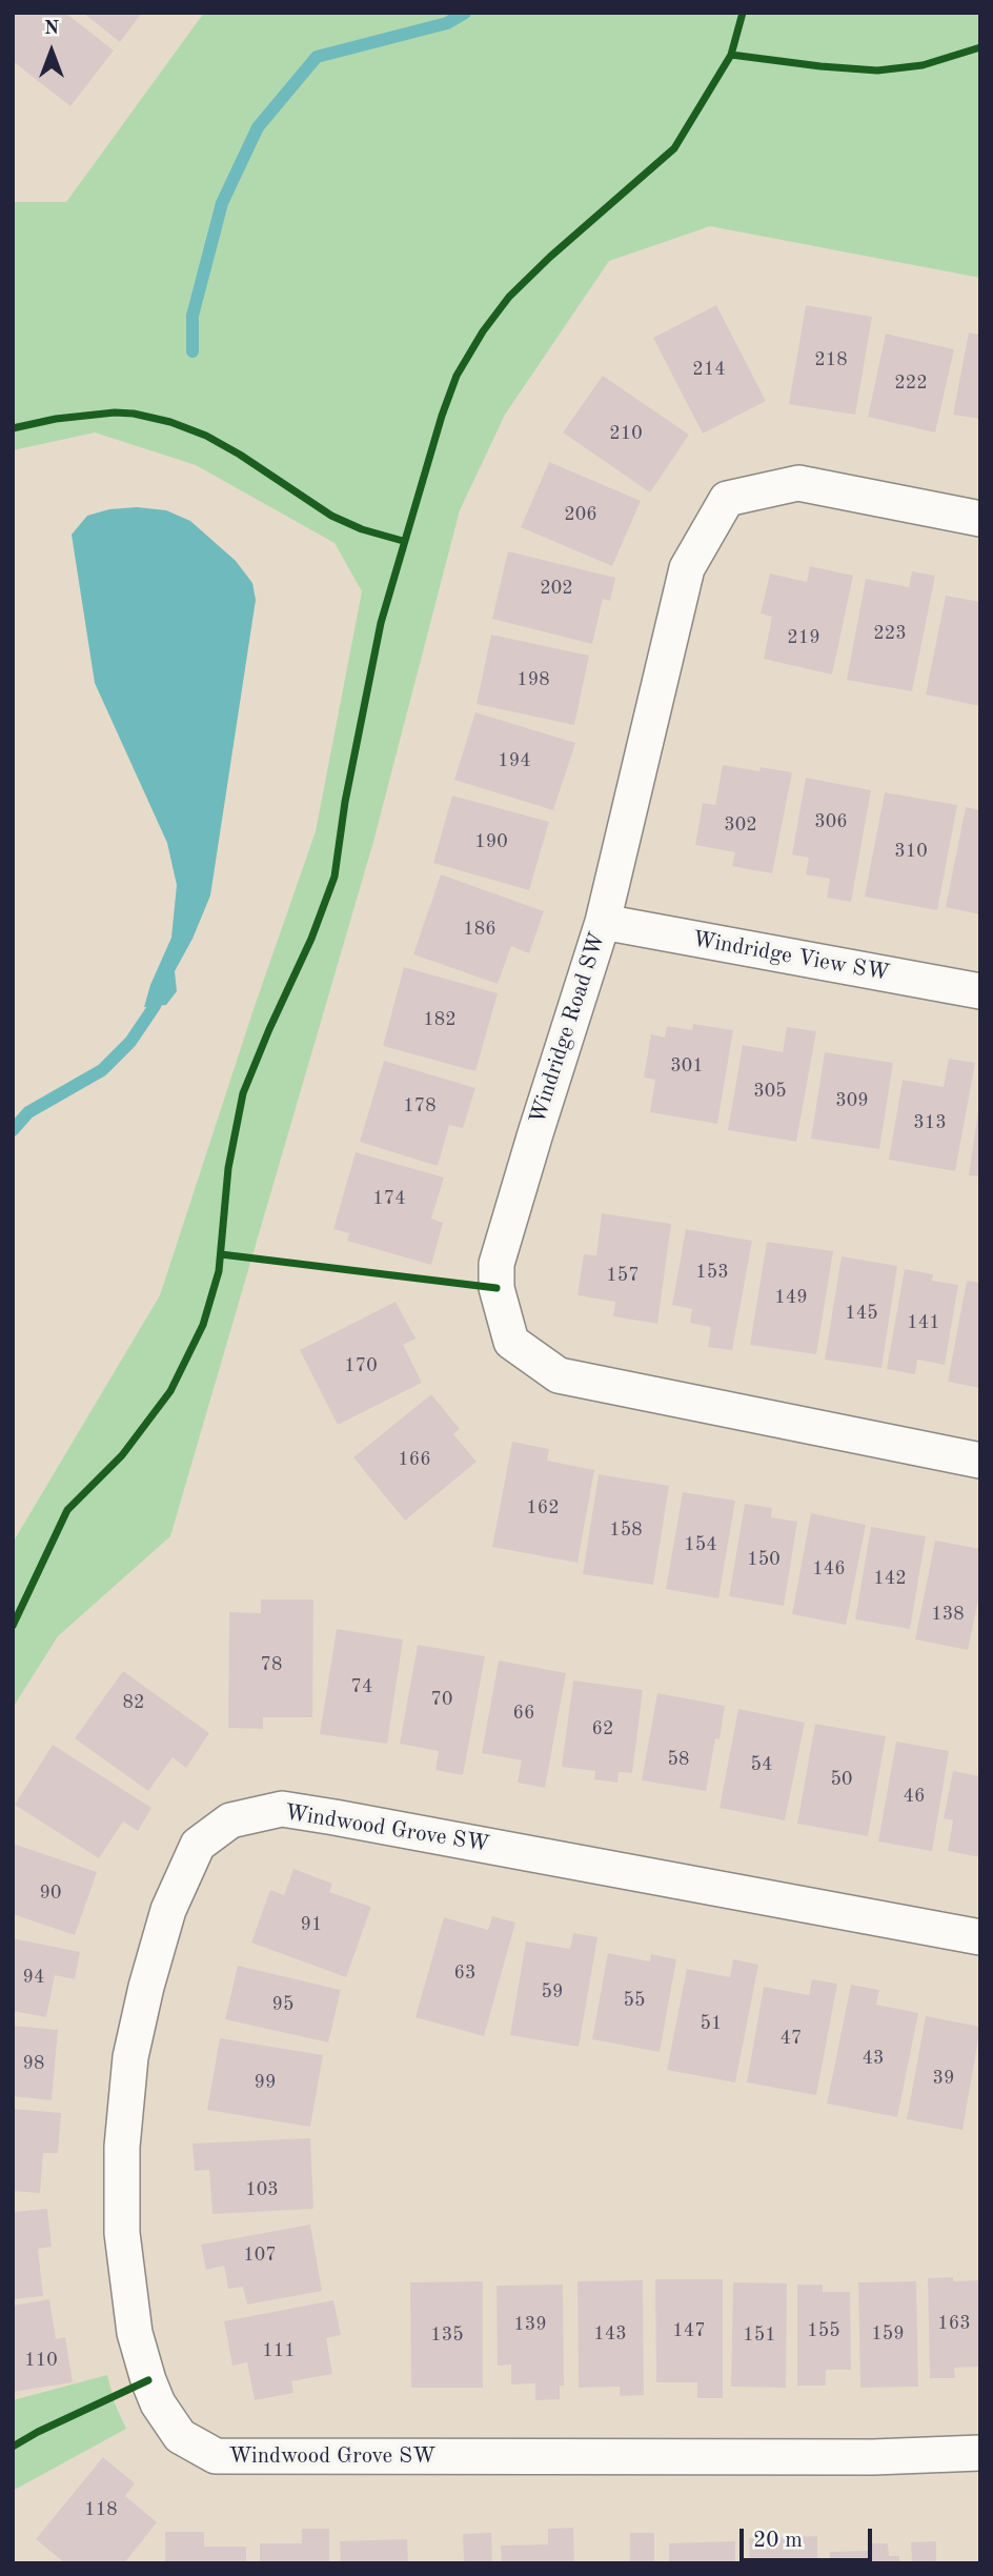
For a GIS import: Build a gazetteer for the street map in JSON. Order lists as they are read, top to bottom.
{
  "streets": {
    "street": ["Windridge View SW", "Windridge Road SW", "Windwood Grove SW"]
  },
  "crossings": [
    ["Windridge View SW", "Windridge Road SW"]
  ],
  "house_numbers": [
    "218",
    "214",
    "222",
    "210",
    "206",
    "202",
    "223",
    "219",
    "198",
    "194",
    "306",
    "302",
    "190",
    "310",
    "186",
    "182",
    "301",
    "305",
    "309",
    "178",
    "313",
    "174",
    "153",
    "157",
    "149",
    "145",
    "141",
    "170",
    "166",
    "162",
    "158",
    "154",
    "150",
    "146",
    "142",
    "138",
    "78",
    "74",
    "70",
    "82",
    "66",
    "62",
    "58",
    "54",
    "50",
    "46",
    "90",
    "91",
    "63",
    "94",
    "59",
    "55",
    "95",
    "51",
    "47",
    "43",
    "98",
    "39",
    "99",
    "103",
    "107",
    "163",
    "139",
    "147",
    "155",
    "143",
    "159",
    "135",
    "151",
    "111",
    "110",
    "118"
  ],
  "scale_bar": "20 m",
  "north": "top"
}
